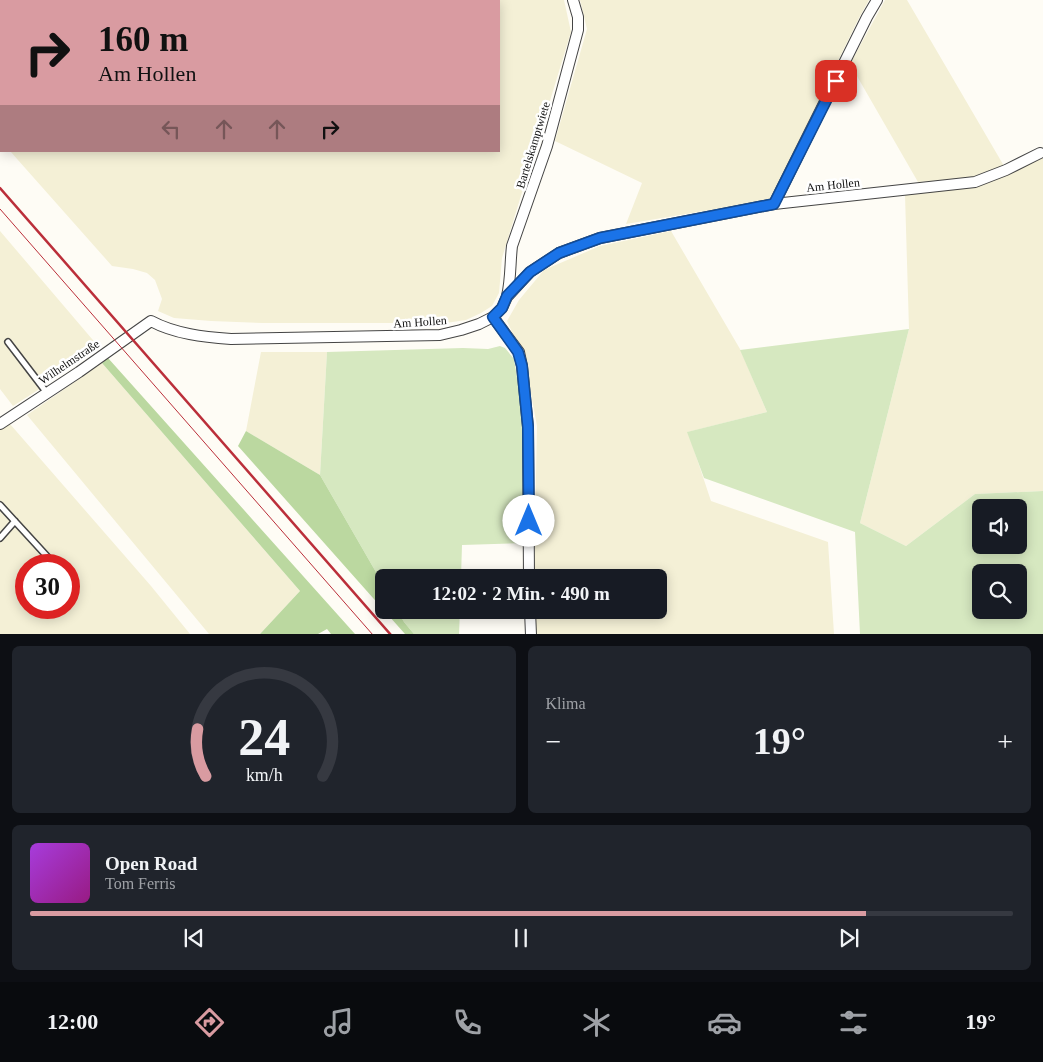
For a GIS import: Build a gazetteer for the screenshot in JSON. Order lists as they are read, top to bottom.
{
  "streets": {
    "street": ["Bartelskamptwiete", "Am Hollen", "Wilhelmstraße"]
  },
  "crossings": [
    ["Bartelskamptwiete", "Am Hollen"],
    ["Am Hollen", "Wilhelmstraße"]
  ],
  "page": {
    "turn": ["160 m", "Am Hollen"],
    "limit": "30",
    "trip": "12:02 · 2 Min. · 490 m",
    "tile": "Klima",
    "heat": ["−", "19°", "+"],
    "song": ["Open Road", "Tom Ferris"],
    "tabs": ["12:00", "19°"],
    "gauge": ["24", "km/h"]
  }
}
